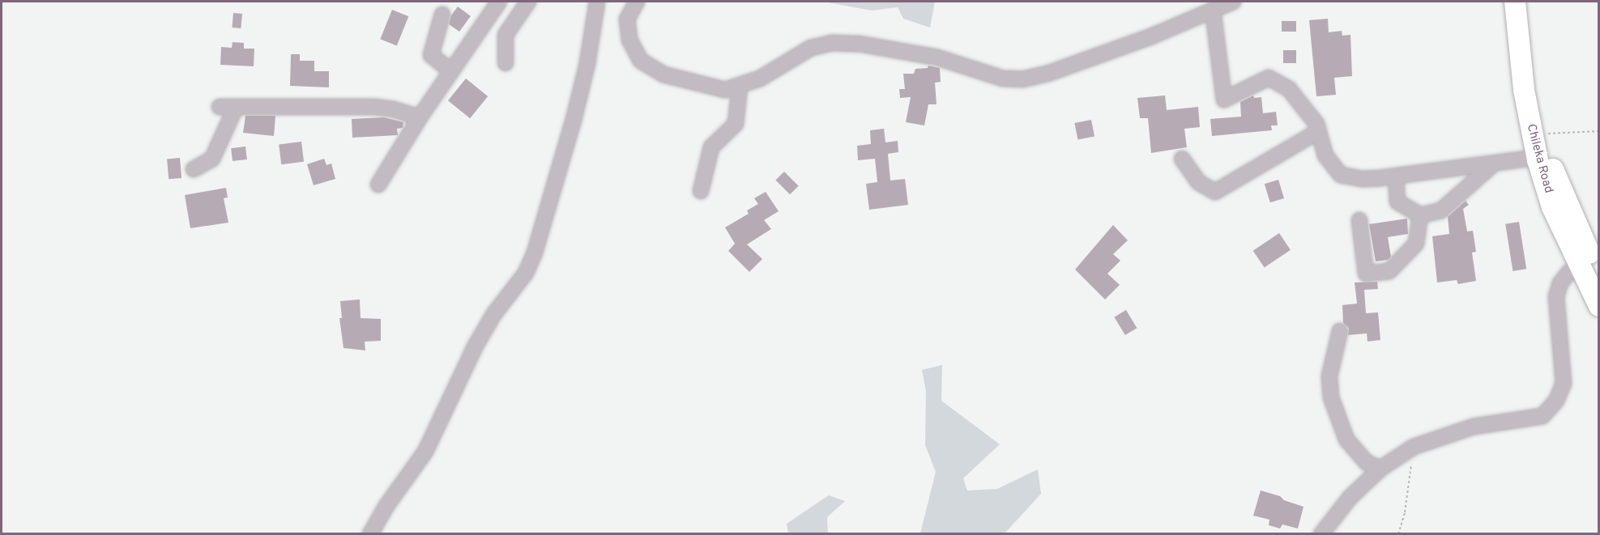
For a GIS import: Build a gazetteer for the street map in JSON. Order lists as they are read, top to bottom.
{
  "streets": {
    "highway": ["Chileka Road"]
  }
}
